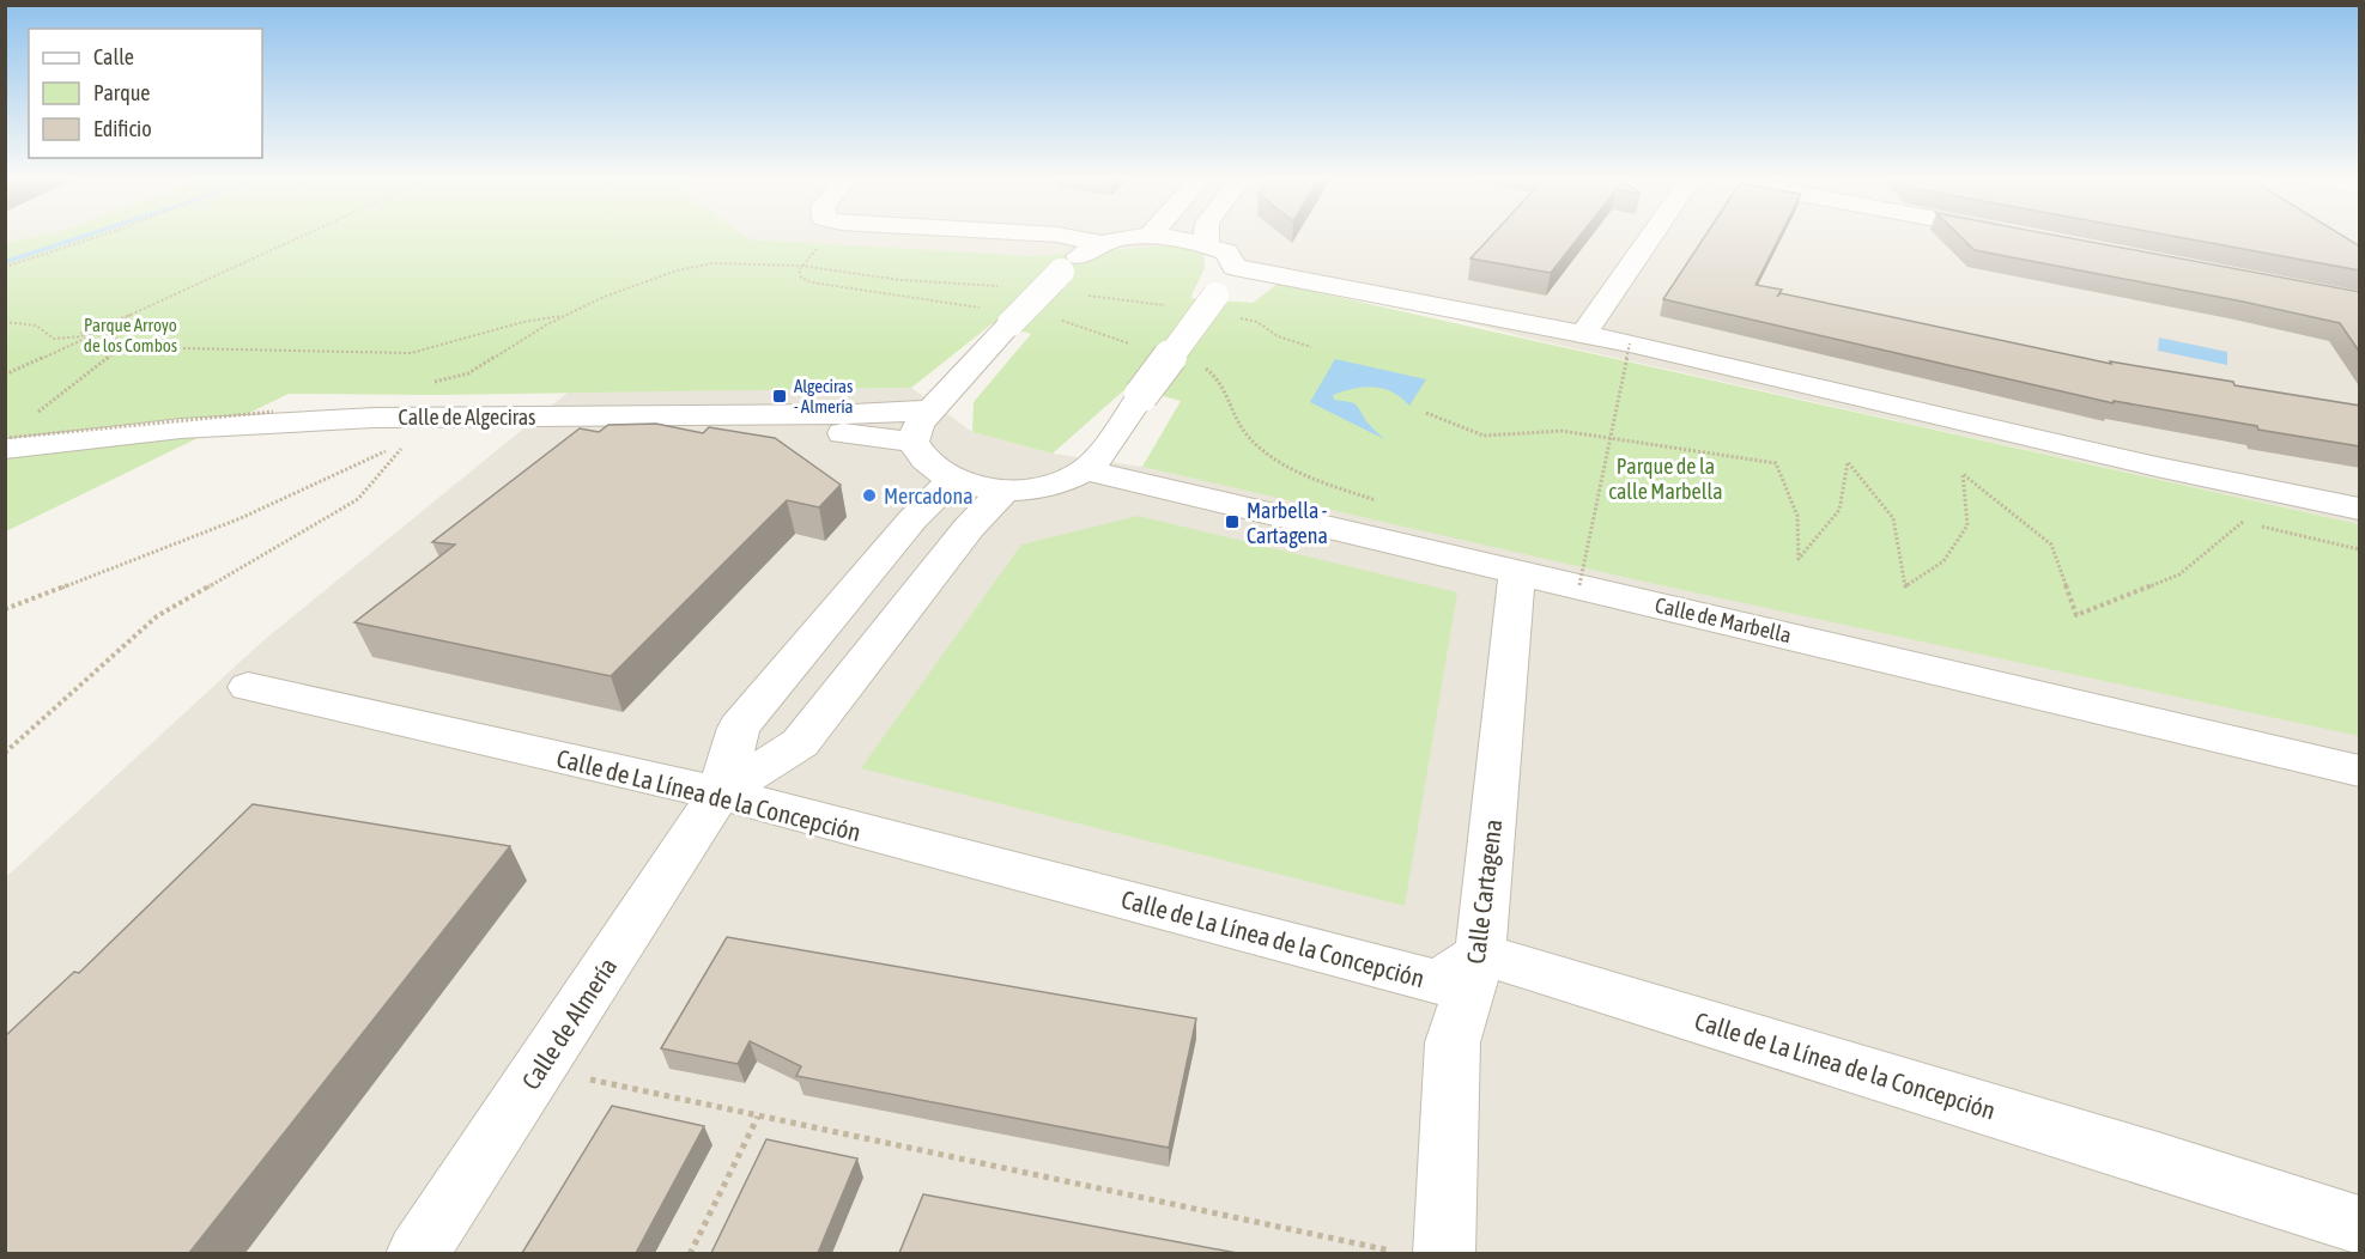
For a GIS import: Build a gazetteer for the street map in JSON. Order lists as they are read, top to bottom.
{
  "streets": {
    "street": [
      "Calle de Algeciras",
      "Calle de Marbella",
      "Calle de La Línea de la Concepción",
      "Calle Cartagena",
      "Calle de Almería"
    ]
  },
  "crossings": [
    ["Calle de Marbella", "Calle Cartagena"],
    ["Calle de La Línea de la Concepción", "Calle Cartagena"],
    ["Calle de La Línea de la Concepción", "Calle de Almería"]
  ],
  "parks": ["Parque Arroyo de los Combos", "Parque de la calle Marbella"],
  "places": {
    "transit": ["Algeciras - Almería", "Marbella - Cartagena"],
    "other": ["Mercadona"]
  },
  "legend": ["Calle", "Parque", "Edificio"]
}
